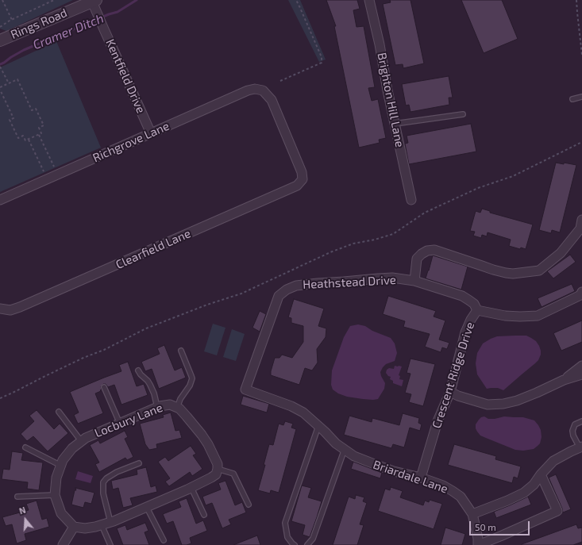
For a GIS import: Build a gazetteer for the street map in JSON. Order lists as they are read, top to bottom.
{
  "streets": {
    "street": [
      "Rings Road",
      "Kentfield Drive",
      "Brighton Hill Lane",
      "Richgrove Lane",
      "Clearfield Lane",
      "Heathstead Drive",
      "Crescent Ridge Drive",
      "Locbury Lane",
      "Briardale Lane"
    ]
  },
  "crossings": [
    ["Rings Road", "Kentfield Drive"],
    ["Kentfield Drive", "Richgrove Lane"],
    ["Richgrove Lane", "Clearfield Lane"],
    ["Heathstead Drive", "Crescent Ridge Drive"],
    ["Heathstead Drive", "Briardale Lane"],
    ["Crescent Ridge Drive", "Briardale Lane"]
  ],
  "water": ["Cramer Ditch"],
  "scale_bar": "50 m",
  "north": "top"
}
